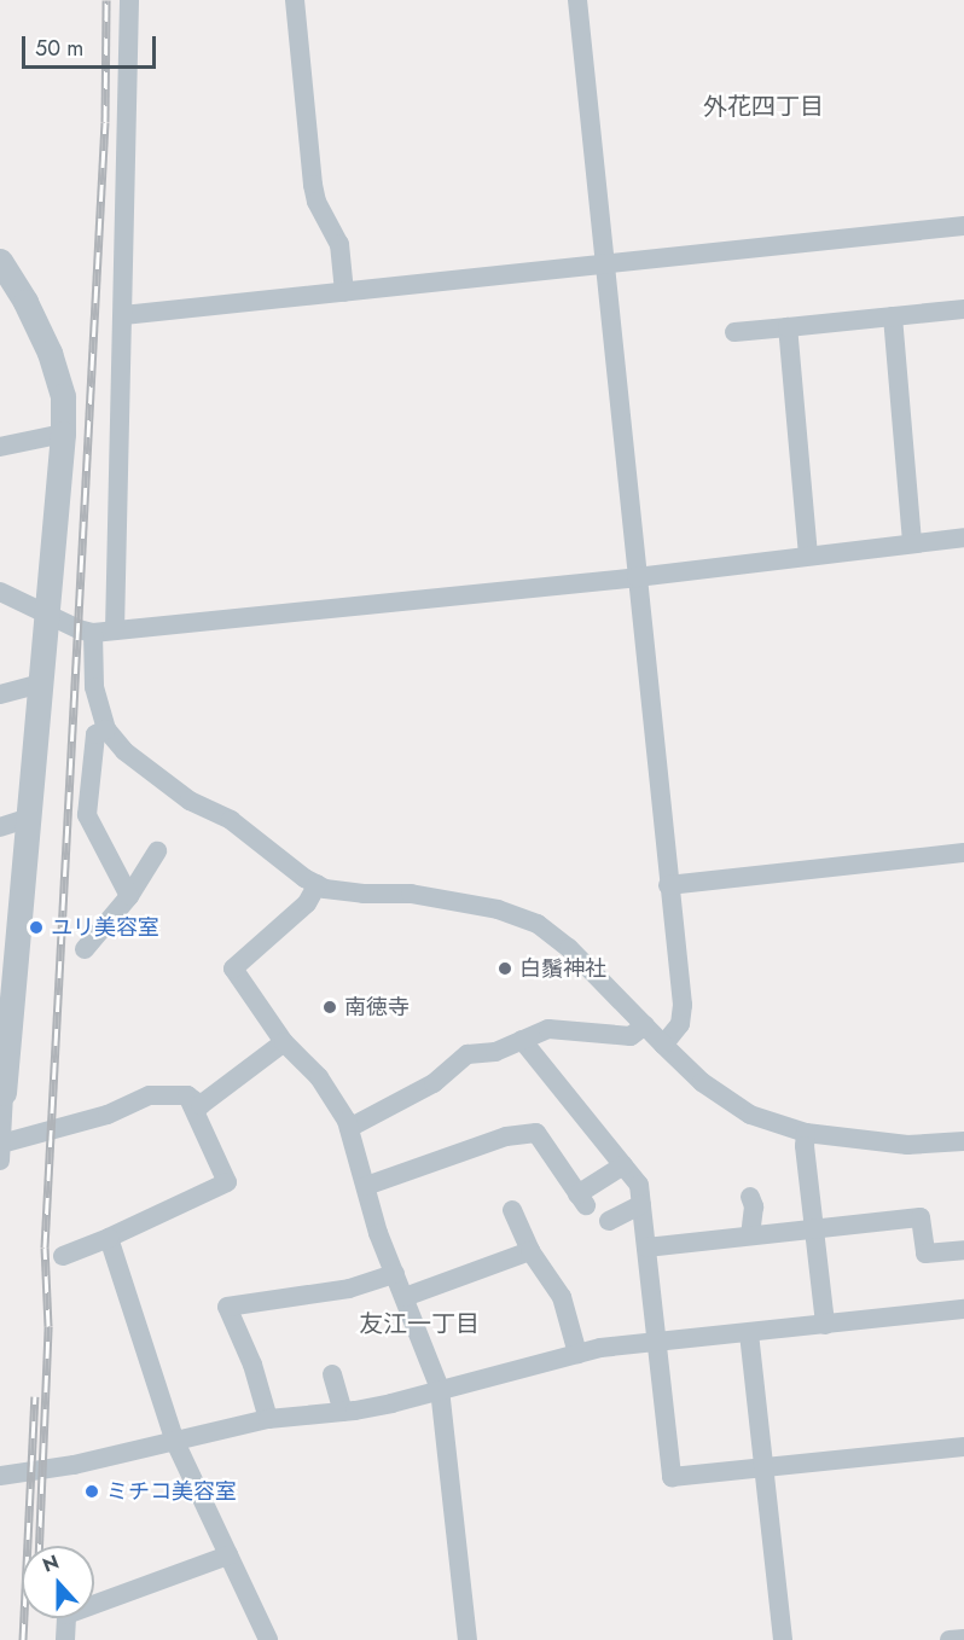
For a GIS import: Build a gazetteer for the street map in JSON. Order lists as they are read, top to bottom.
{
  "districts": ["外花四丁目", "友江一丁目"],
  "places": [
    "ユリ美容室",
    "白鬚神社",
    "南徳寺",
    "ミチコ美容室"
  ],
  "scale_bar": "50 m",
  "north": "top"
}
